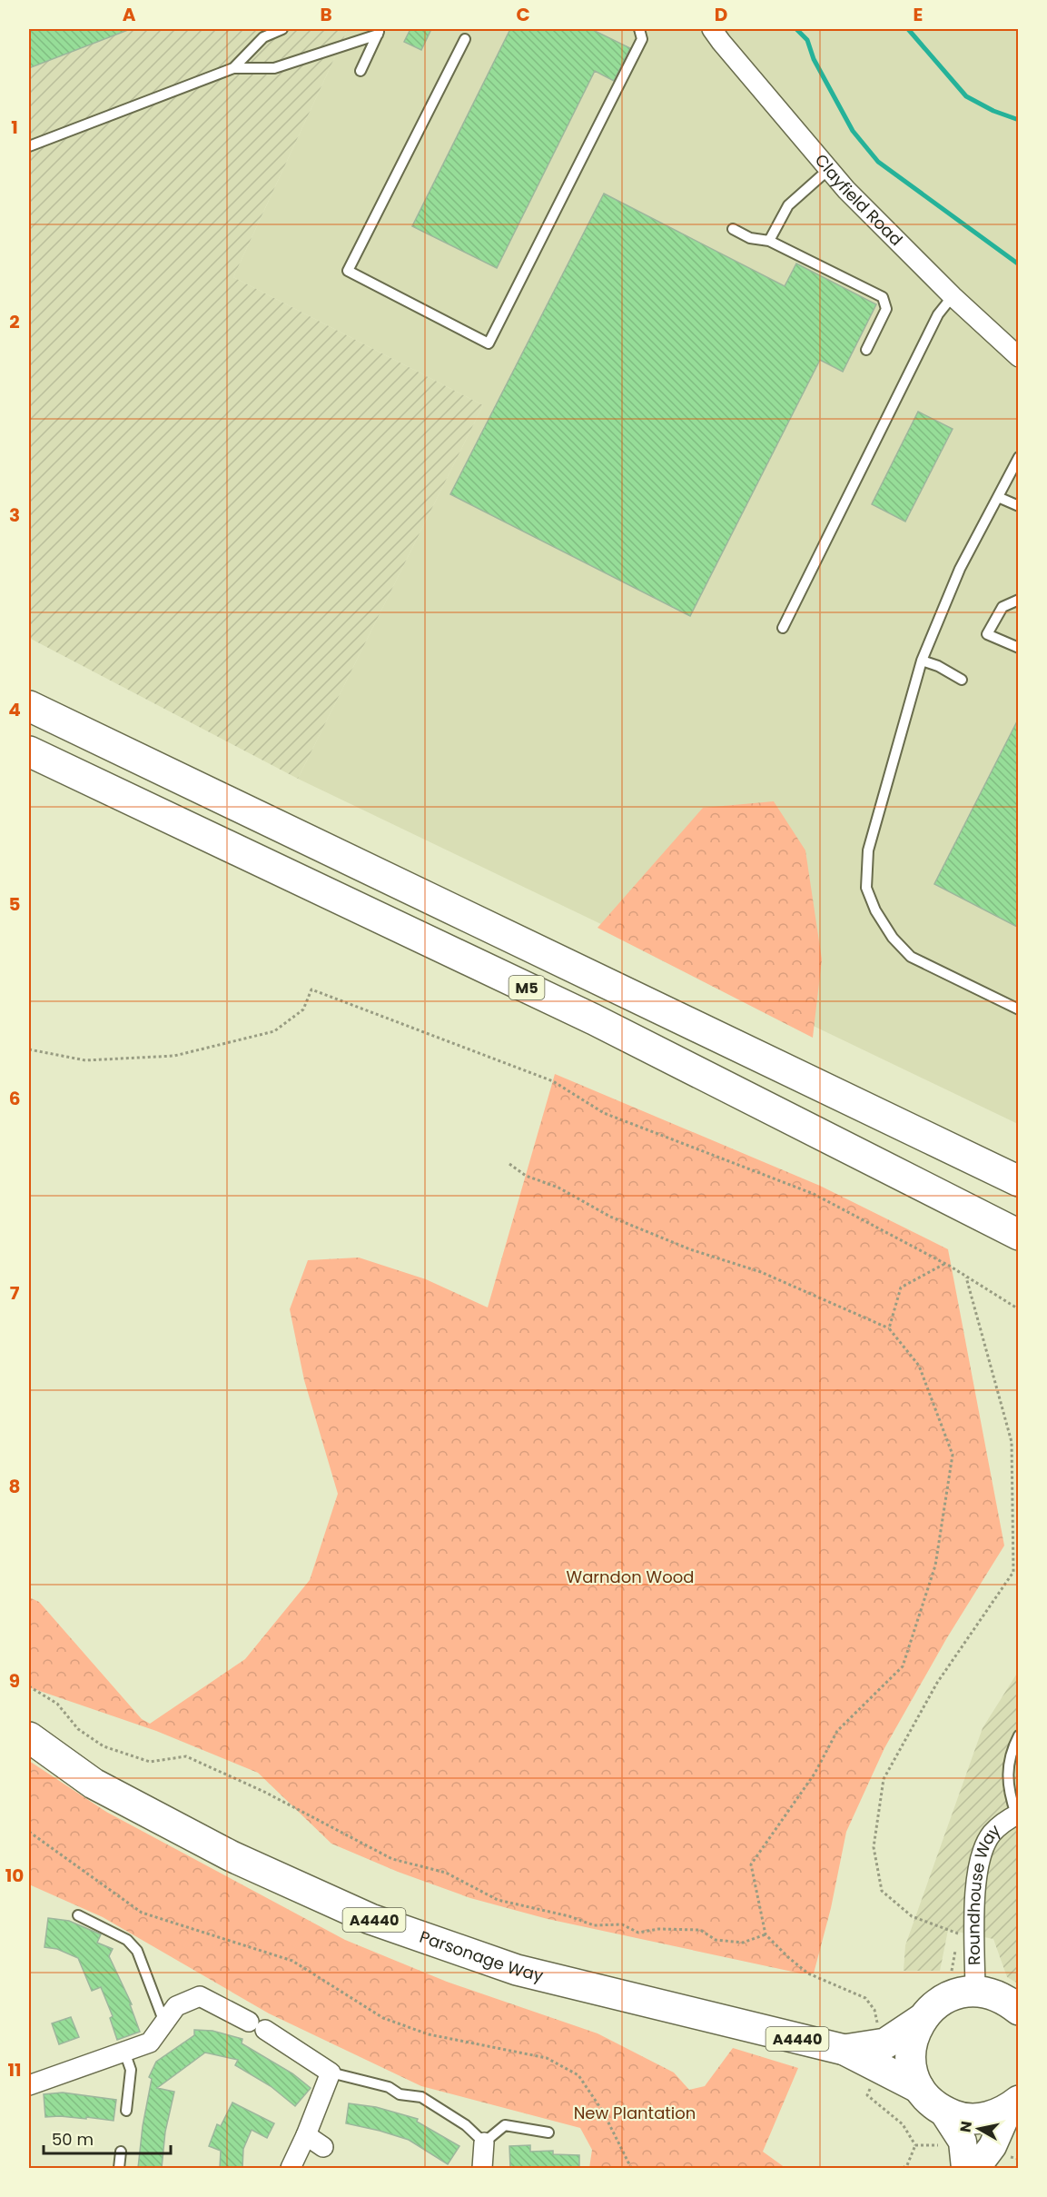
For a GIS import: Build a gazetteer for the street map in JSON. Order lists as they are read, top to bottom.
{
  "streets": {
    "main road": ["M5", "A4440", "Parsonage Way"],
    "street": ["Clayfield Road", "Roundhouse Way"]
  },
  "crossings": [
    ["Roundhouse Way", "Parsonage Way"]
  ],
  "parks": ["Warndon Wood", "New Plantation"],
  "scale_bar": "50 m",
  "north": "left",
  "grid": {
    "columns": [
      "A",
      "B",
      "C",
      "D",
      "E"
    ],
    "rows": [
      "1",
      "2",
      "3",
      "4",
      "5",
      "6",
      "7",
      "8",
      "9",
      "10",
      "11"
    ]
  }
}
